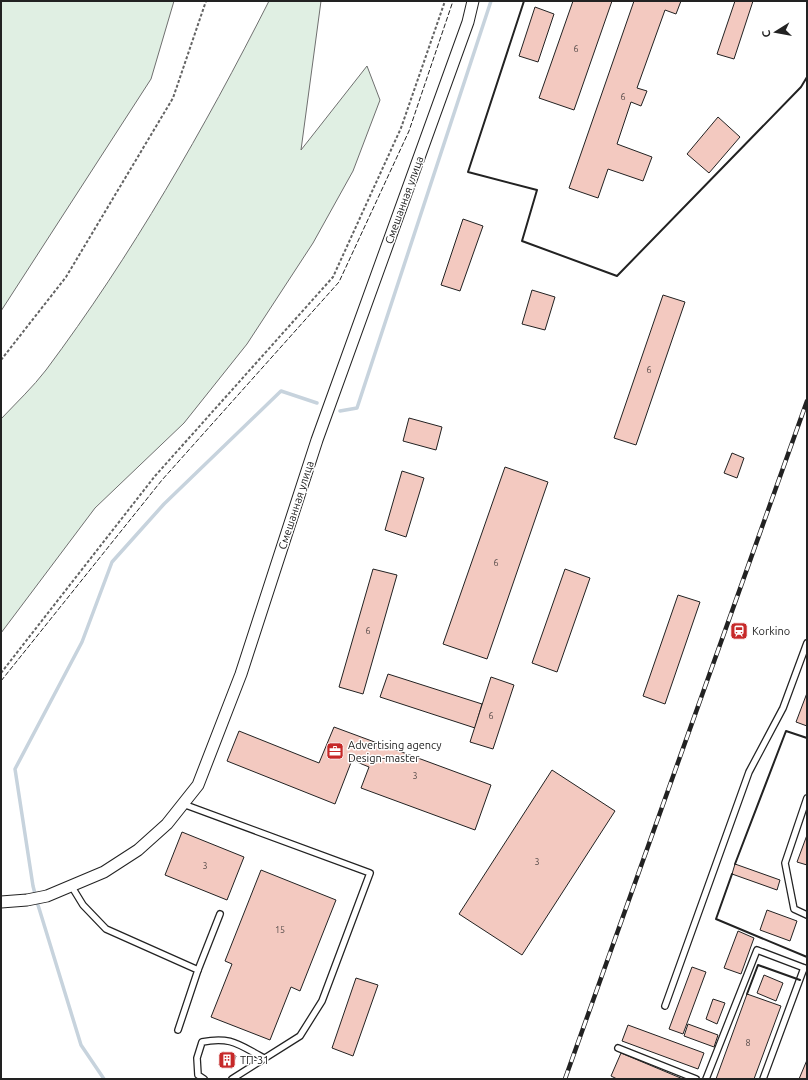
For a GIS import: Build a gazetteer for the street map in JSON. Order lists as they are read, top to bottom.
{
  "streets": {
    "street": ["Смешанная улица"]
  },
  "places": {
    "station": ["Korkino"],
    "office": ["Advertising agency Design-master"],
    "building": ["ТП-31"]
  },
  "house_numbers": [
    "6",
    "6",
    "6",
    "6",
    "6",
    "6",
    "3",
    "3",
    "3",
    "15",
    "8"
  ],
  "north": "left"
}
